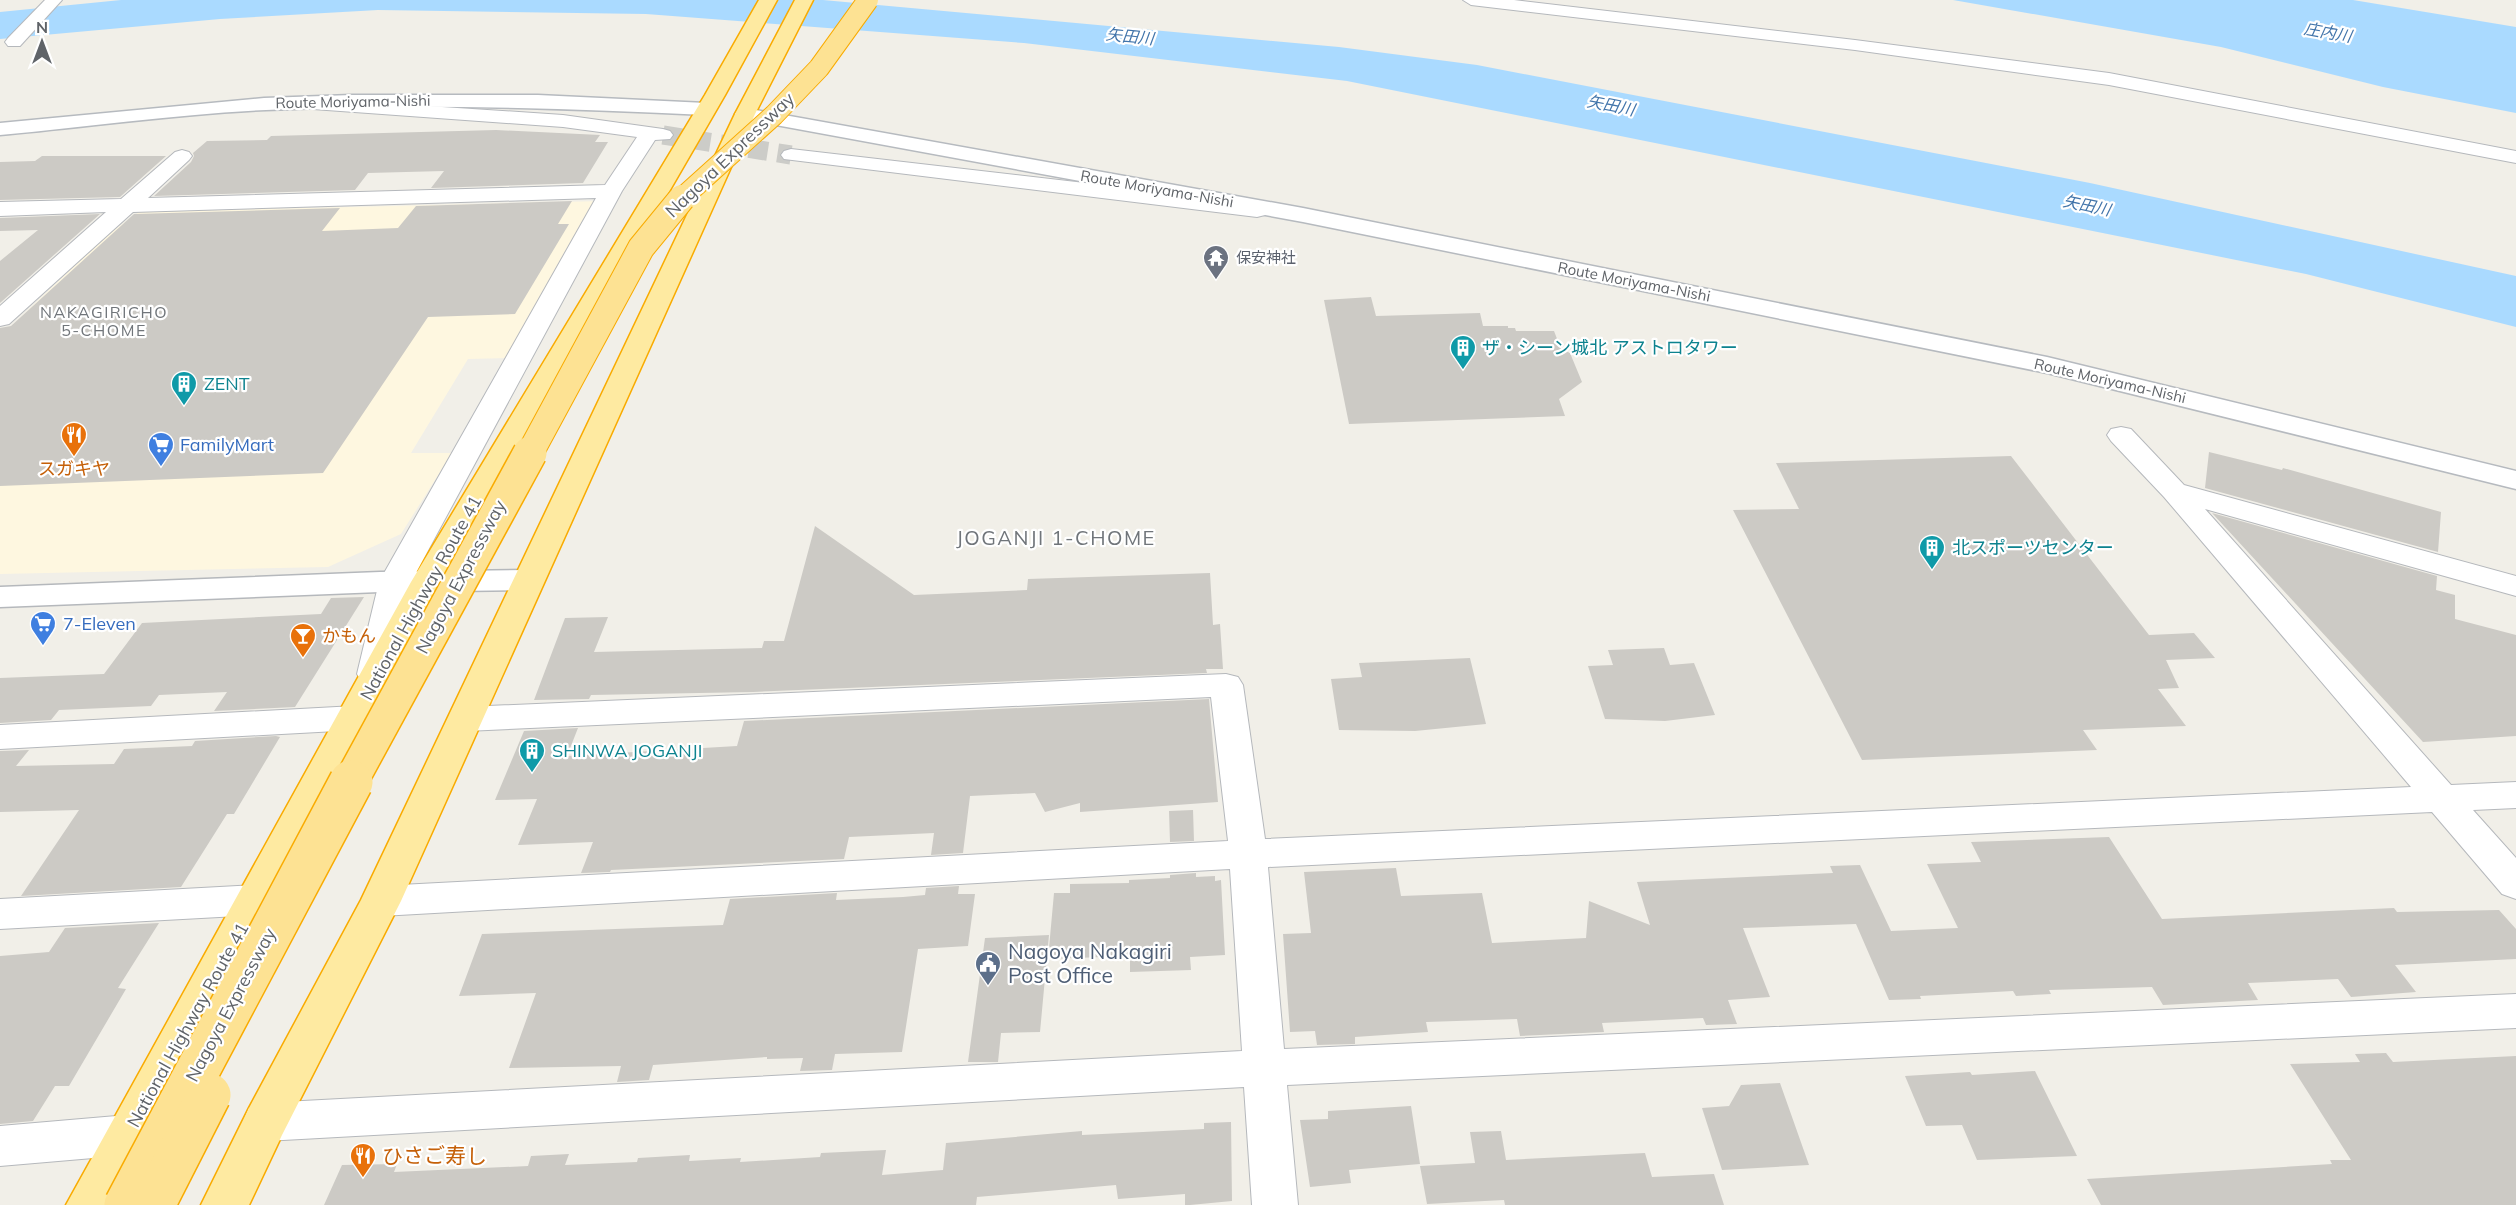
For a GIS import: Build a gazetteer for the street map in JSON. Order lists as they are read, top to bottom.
{
  "streets": {
    "highway": ["Nagoya Expressway", "National Highway Route 41"],
    "main road": ["Route Moriyama-Nishi"]
  },
  "crossings": [
    ["Route Moriyama-Nishi", "National Highway Route 41"]
  ],
  "districts": ["NAKAGIRICHO 5-CHOME", "JOGANJI 1-CHOME"],
  "water": ["庄内川", "矢田川"],
  "places": {
    "temple": ["保安神社"],
    "building": [
      "ザ・シーン城北 アストロタワー",
      "ZENT",
      "北スポーツセンター",
      "SHINWA JOGANJI"
    ],
    "restaurant": ["スガキヤ", "ひさご寿し"],
    "supermarket": ["FamilyMart", "7-Eleven"],
    "bar": ["かもん"],
    "public building": ["Nagoya Nakagiri Post Office"]
  },
  "north": "top"
}
